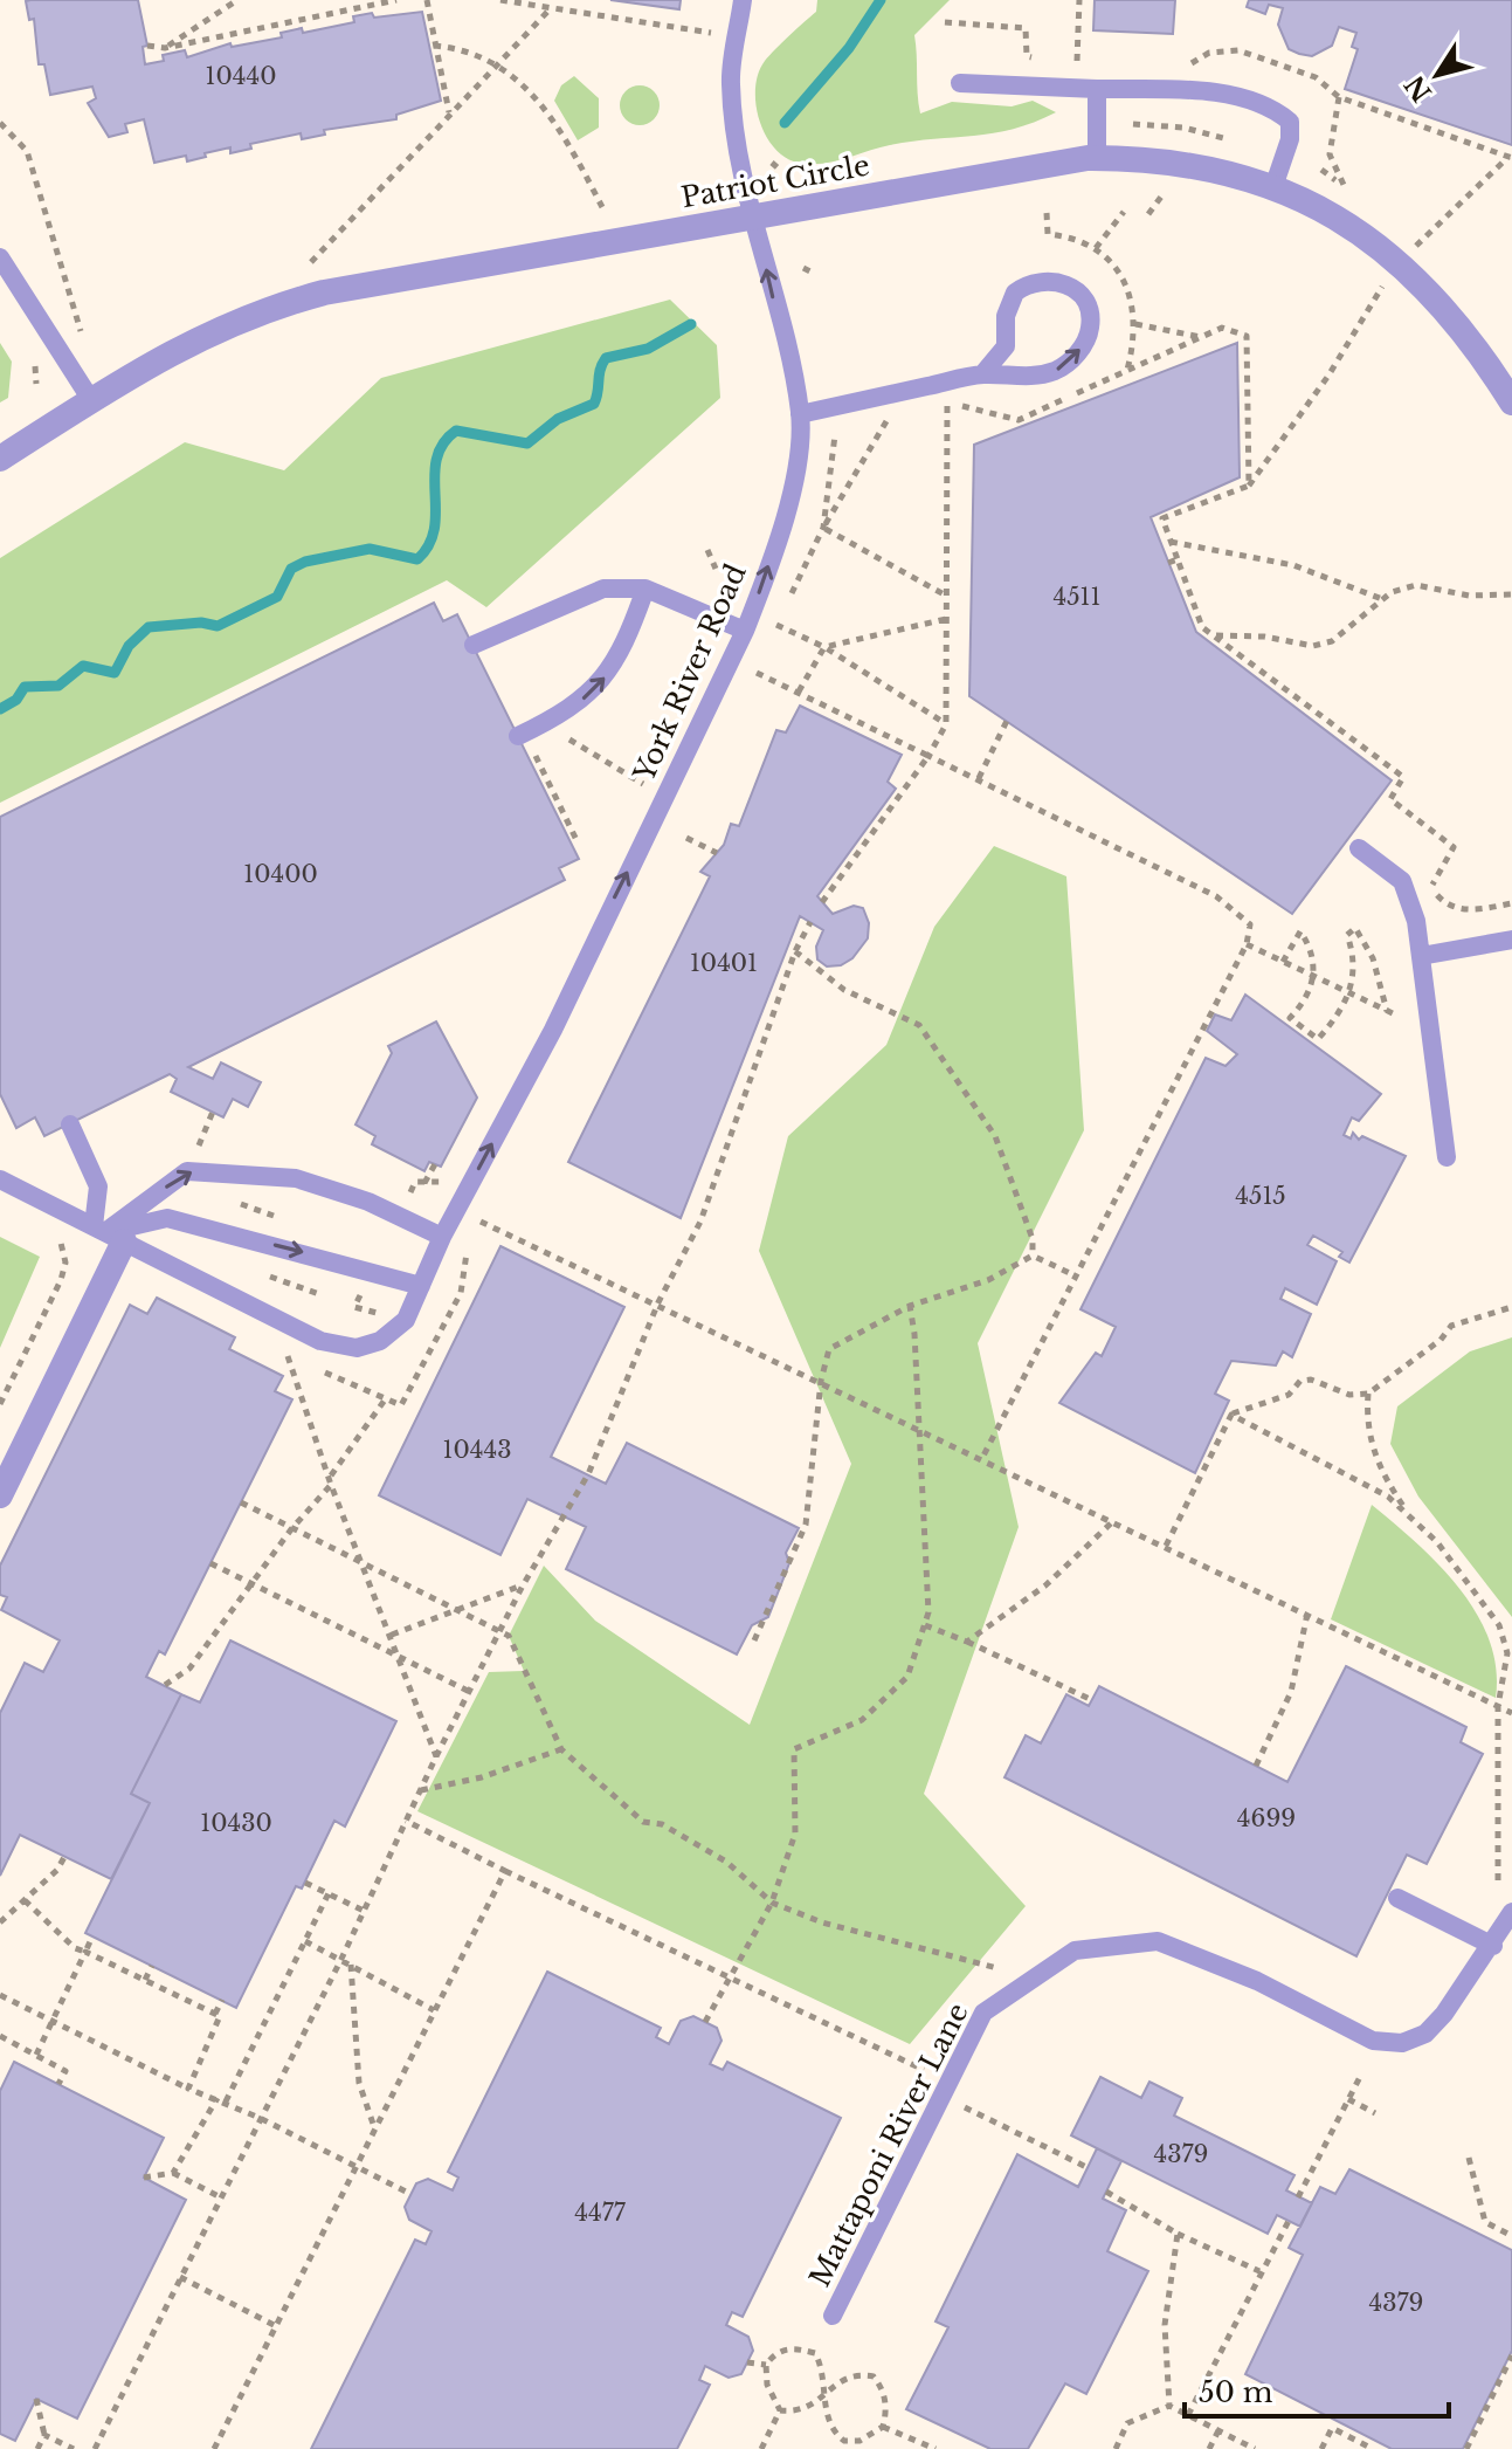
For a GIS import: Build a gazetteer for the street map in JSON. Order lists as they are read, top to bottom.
{
  "streets": {
    "street": ["Patriot Circle"],
    "lane": ["York River Road", "Mattaponi River Lane"]
  },
  "crossings": [
    ["Patriot Circle", "York River Road"]
  ],
  "one_way": ["York River Road"],
  "house_numbers": [
    "10440",
    "4511",
    "10400",
    "10401",
    "4515",
    "10443",
    "4699",
    "10430",
    "4379",
    "4477",
    "4379"
  ],
  "scale_bar": "50 m",
  "north": "bottom left"
}
